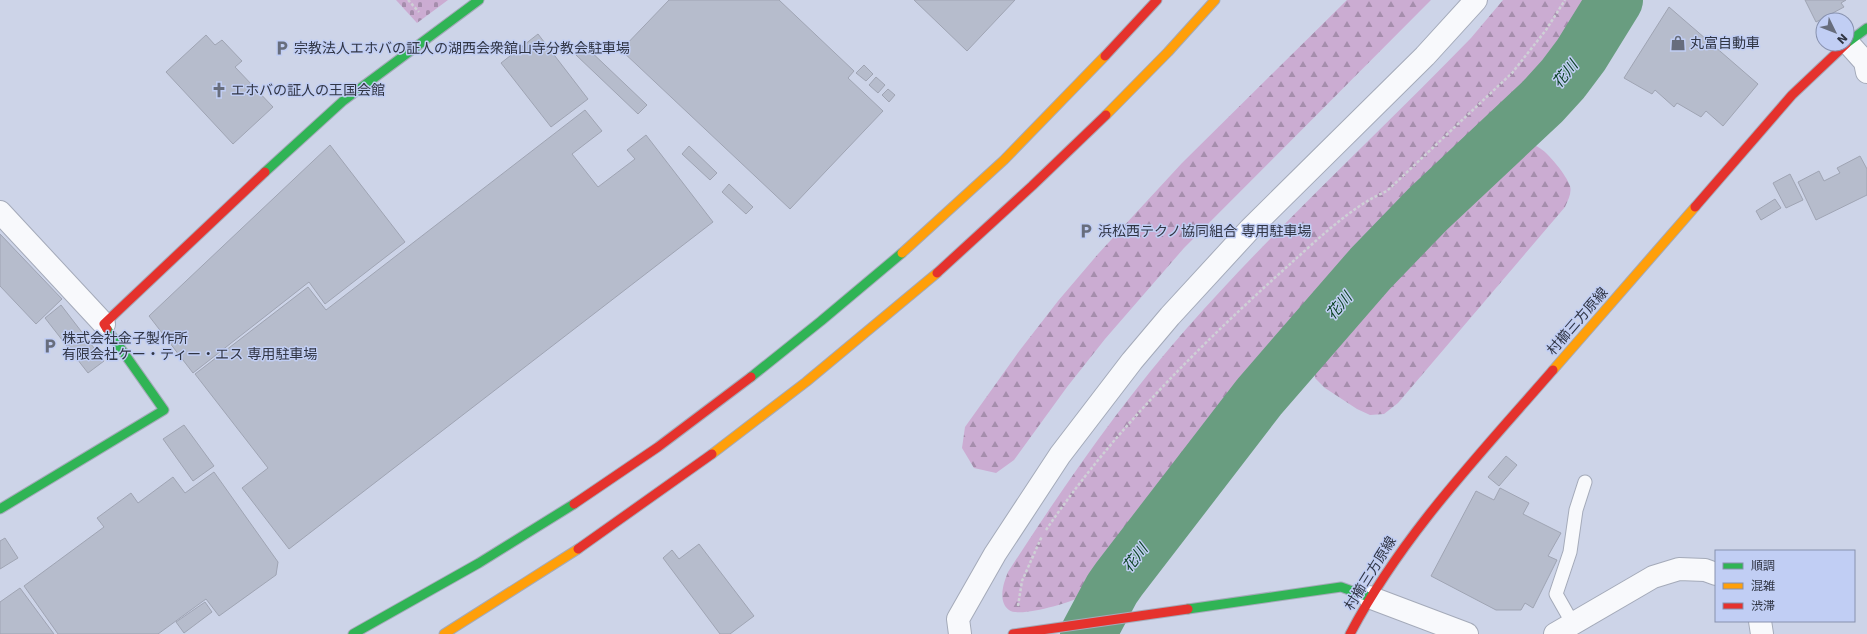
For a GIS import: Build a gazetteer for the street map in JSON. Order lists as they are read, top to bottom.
{
  "streets": {
    "street": ["村櫛三方原線"]
  },
  "water": ["花川"],
  "places": {
    "shop": ["丸富自動車"],
    "parking": ["宗教法人エホバの証人の湖西会衆舘山寺分教会駐車場", "浜松西テクノ協同組合 専用駐車場", "株式会社金子製作所 有限会社ケー・ティー・エス 専用駐車場"],
    "church": ["エホバの証人の王国会館"]
  },
  "legend": ["順調", "混雑", "渋滞"],
  "north": "bottom right"
}
